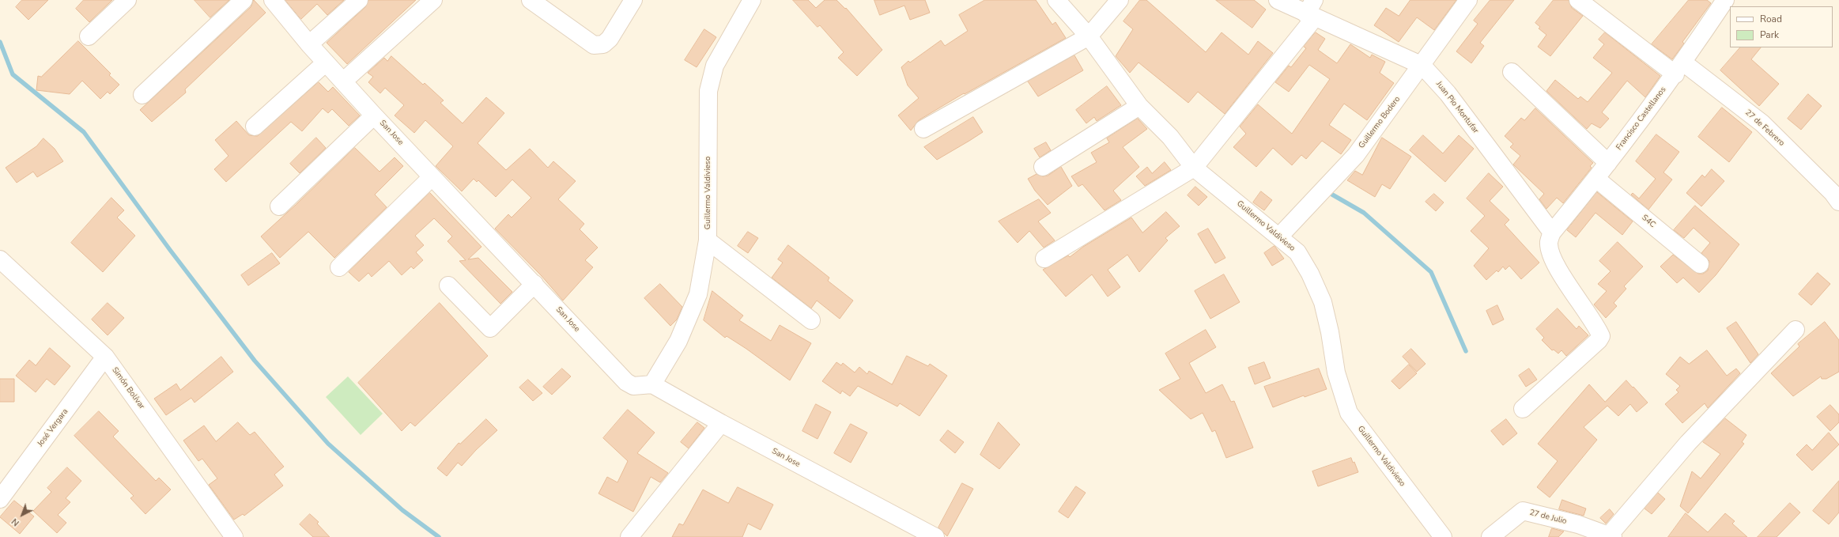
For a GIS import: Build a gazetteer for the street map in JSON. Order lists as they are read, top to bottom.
{
  "streets": {
    "street": [
      "Juan Pio Montufar",
      "Francisco Castellanos",
      "Guillermo Bodero",
      "27 de Febrero",
      "San Jose",
      "Guillermo Valdivieso",
      "S4C",
      "Simón Bolívar",
      "José Vergara",
      "27 de Julio"
    ]
  },
  "crossings": [
    ["Juan Pio Montufar", "Francisco Castellanos"],
    ["Juan Pio Montufar", "Guillermo Bodero"],
    ["Francisco Castellanos", "27 de Febrero"],
    ["Francisco Castellanos", "S4C"],
    ["Guillermo Bodero", "Guillermo Valdivieso"],
    ["San Jose", "Guillermo Valdivieso"],
    ["Simón Bolívar", "José Vergara"]
  ],
  "legend": ["Road", "Park"],
  "north": "bottom left"
}
